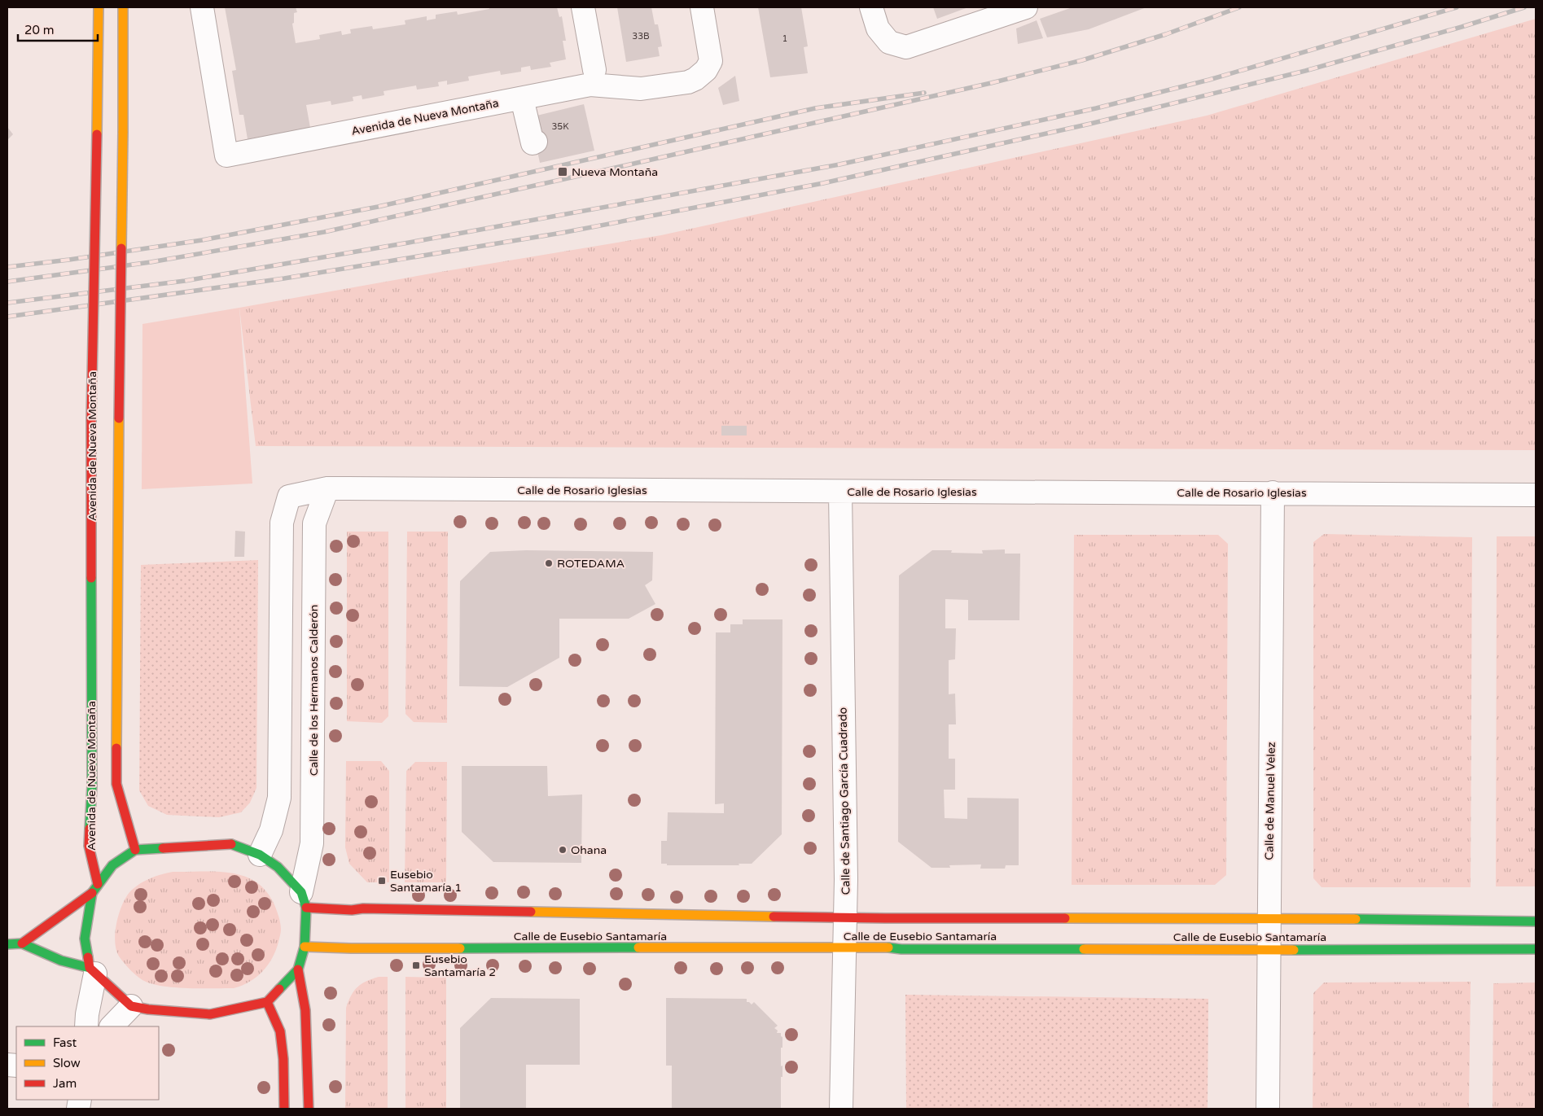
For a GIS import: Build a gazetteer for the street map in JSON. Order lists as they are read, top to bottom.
{
  "streets": {
    "main road": ["Avenida de Nueva Montaña", "Calle de Eusebio Santamaría"],
    "street": [
      "Calle de Rosario Iglesias",
      "Calle de los Hermanos Calderón",
      "Calle de Santiago García Cuadrado",
      "Calle de Manuel Velez"
    ]
  },
  "crossings": [
    ["Calle de Rosario Iglesias", "Calle de los Hermanos Calderón"],
    ["Calle de Rosario Iglesias", "Calle de Santiago García Cuadrado"],
    ["Calle de Rosario Iglesias", "Calle de Manuel Velez"],
    ["Calle de los Hermanos Calderón", "Calle de Eusebio Santamaría"],
    ["Calle de Santiago García Cuadrado", "Calle de Eusebio Santamaría"],
    ["Calle de Manuel Velez", "Calle de Eusebio Santamaría"]
  ],
  "places": {
    "transit": ["Nueva Montaña", "Eusebio Santamaría 1", "Eusebio Santamaría 2"],
    "other": ["ROTEDAMA", "Ohana"]
  },
  "house_numbers": ["33B", "1", "35K"],
  "legend": ["Fast", "Slow", "Jam"],
  "scale_bar": "20 m"
}
